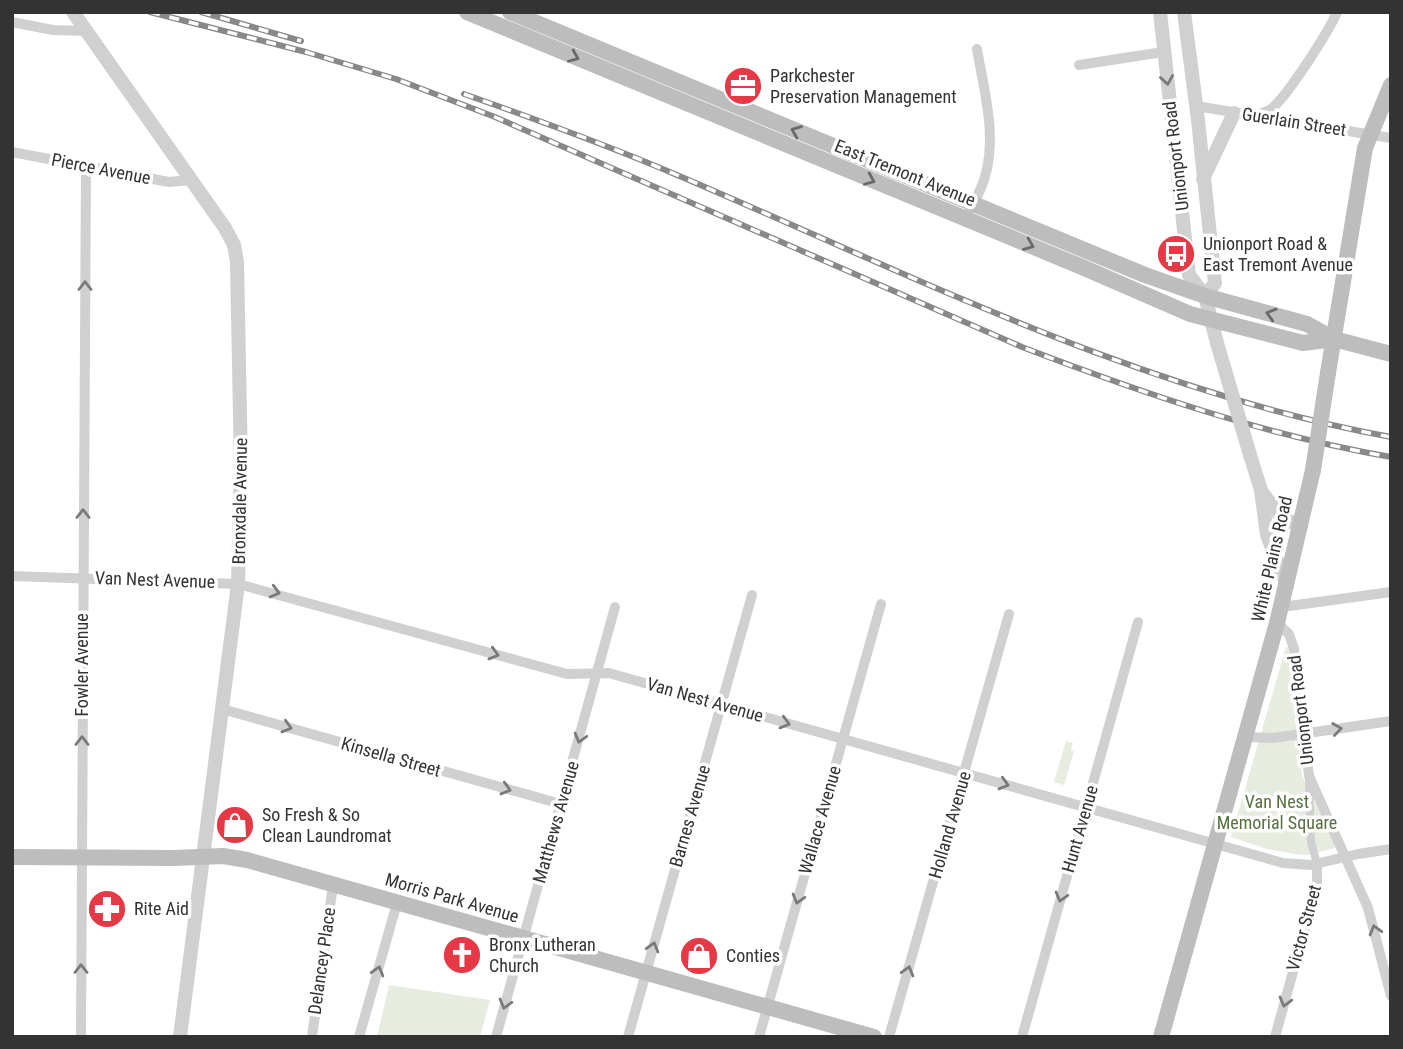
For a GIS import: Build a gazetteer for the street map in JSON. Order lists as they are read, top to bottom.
{
  "streets": {
    "main road": ["East Tremont Avenue", "White Plains Road", "Morris Park Avenue"],
    "street": [
      "Guerlain Street",
      "Unionport Road",
      "Pierce Avenue",
      "Bronxdale Avenue",
      "Van Nest Avenue",
      "Fowler Avenue",
      "Kinsella Street",
      "Barnes Avenue",
      "Wallace Avenue",
      "Matthews Avenue",
      "Holland Avenue",
      "Hunt Avenue",
      "Victor Street",
      "Delancey Place"
    ]
  },
  "crossings": [
    ["Guerlain Street", "Unionport Road"],
    ["Guerlain Street", "White Plains Road"],
    ["Unionport Road", "East Tremont Avenue"],
    ["Unionport Road", "White Plains Road"],
    ["Unionport Road", "Van Nest Avenue"],
    ["Unionport Road", "Victor Street"],
    ["Pierce Avenue", "Bronxdale Avenue"],
    ["Pierce Avenue", "Fowler Avenue"],
    ["East Tremont Avenue", "White Plains Road"],
    ["Bronxdale Avenue", "Van Nest Avenue"],
    ["Bronxdale Avenue", "Kinsella Street"],
    ["Bronxdale Avenue", "Morris Park Avenue"],
    ["White Plains Road", "Van Nest Avenue"],
    ["Van Nest Avenue", "Fowler Avenue"],
    ["Van Nest Avenue", "Barnes Avenue"],
    ["Van Nest Avenue", "Wallace Avenue"],
    ["Van Nest Avenue", "Matthews Avenue"],
    ["Van Nest Avenue", "Holland Avenue"],
    ["Van Nest Avenue", "Hunt Avenue"],
    ["Van Nest Avenue", "Victor Street"],
    ["Fowler Avenue", "Morris Park Avenue"],
    ["Kinsella Street", "Matthews Avenue"],
    ["Barnes Avenue", "Morris Park Avenue"],
    ["Wallace Avenue", "Morris Park Avenue"],
    ["Matthews Avenue", "Morris Park Avenue"],
    ["Morris Park Avenue", "Delancey Place"]
  ],
  "one_way": [
    "Van Nest Avenue",
    "Fowler Avenue",
    "Kinsella Street",
    "Barnes Avenue",
    "Wallace Avenue",
    "Matthews Avenue",
    "Holland Avenue",
    "Hunt Avenue",
    "Victor Street"
  ],
  "parks": ["Van Nest Memorial Square"],
  "places": {
    "office": ["Parkchester Preservation Management"],
    "bus stop": ["Unionport Road & East Tremont Avenue"],
    "shop": ["So Fresh & So Clean Laundromat", "Conties"],
    "pharmacy": ["Rite Aid"],
    "church": ["Bronx Lutheran Church"]
  }
}
